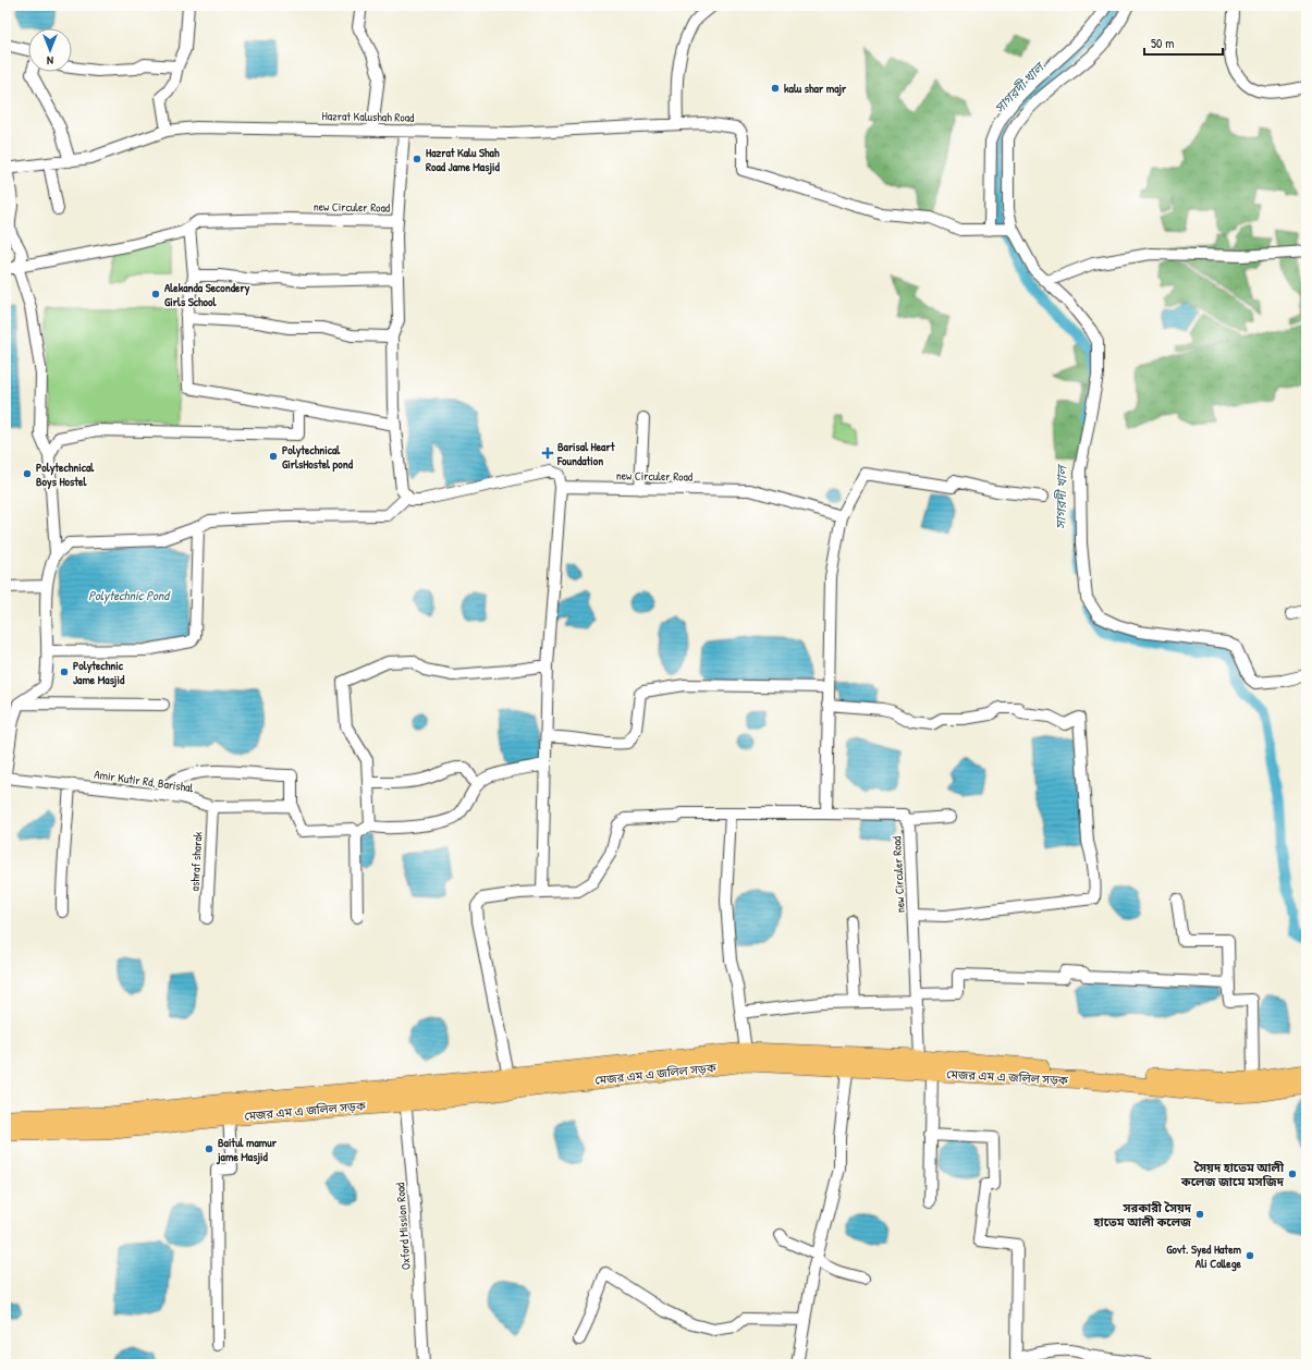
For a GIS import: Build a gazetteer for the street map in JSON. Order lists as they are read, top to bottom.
{
  "streets": {
    "main road": ["মেজর এম এ জলিল সড়ক"],
    "street": [
      "Hazrat Kalushah Road",
      "new Circuler Road",
      "Amir Kutir Rd, Barishal",
      "ashraf sharak",
      "Oxford Mission Road"
    ]
  },
  "crossings": [
    ["new Circuler Road", "মেজর এম এ জলিল সড়ক"],
    ["Amir Kutir Rd, Barishal", "ashraf sharak"],
    ["মেজর এম এ জলিল সড়ক", "Oxford Mission Road"]
  ],
  "water": ["সাগরদী খাল", "Polytechnic Pond"],
  "places": {
    "other": [
      "kalu shar majr",
      "Hazrat Kalu Shah Road Jame Masjid",
      "Alekanda Secondery Girls School",
      "Polytechnical GirlsHostel pond",
      "Polytechnical Boys Hostel",
      "Polytechnic Jame Masjid",
      "Baitul mamur jame Masjid",
      "সৈয়দ হাতেম আলী কলেজ জামে মসজিদ",
      "সরকারী সৈয়দ হাতেম আলী কলেজ",
      "Govt. Syed Hatem Ali College"
    ],
    "health": ["Barisal Heart Foundation"]
  },
  "scale_bar": "50 m",
  "north": "bottom"
}
